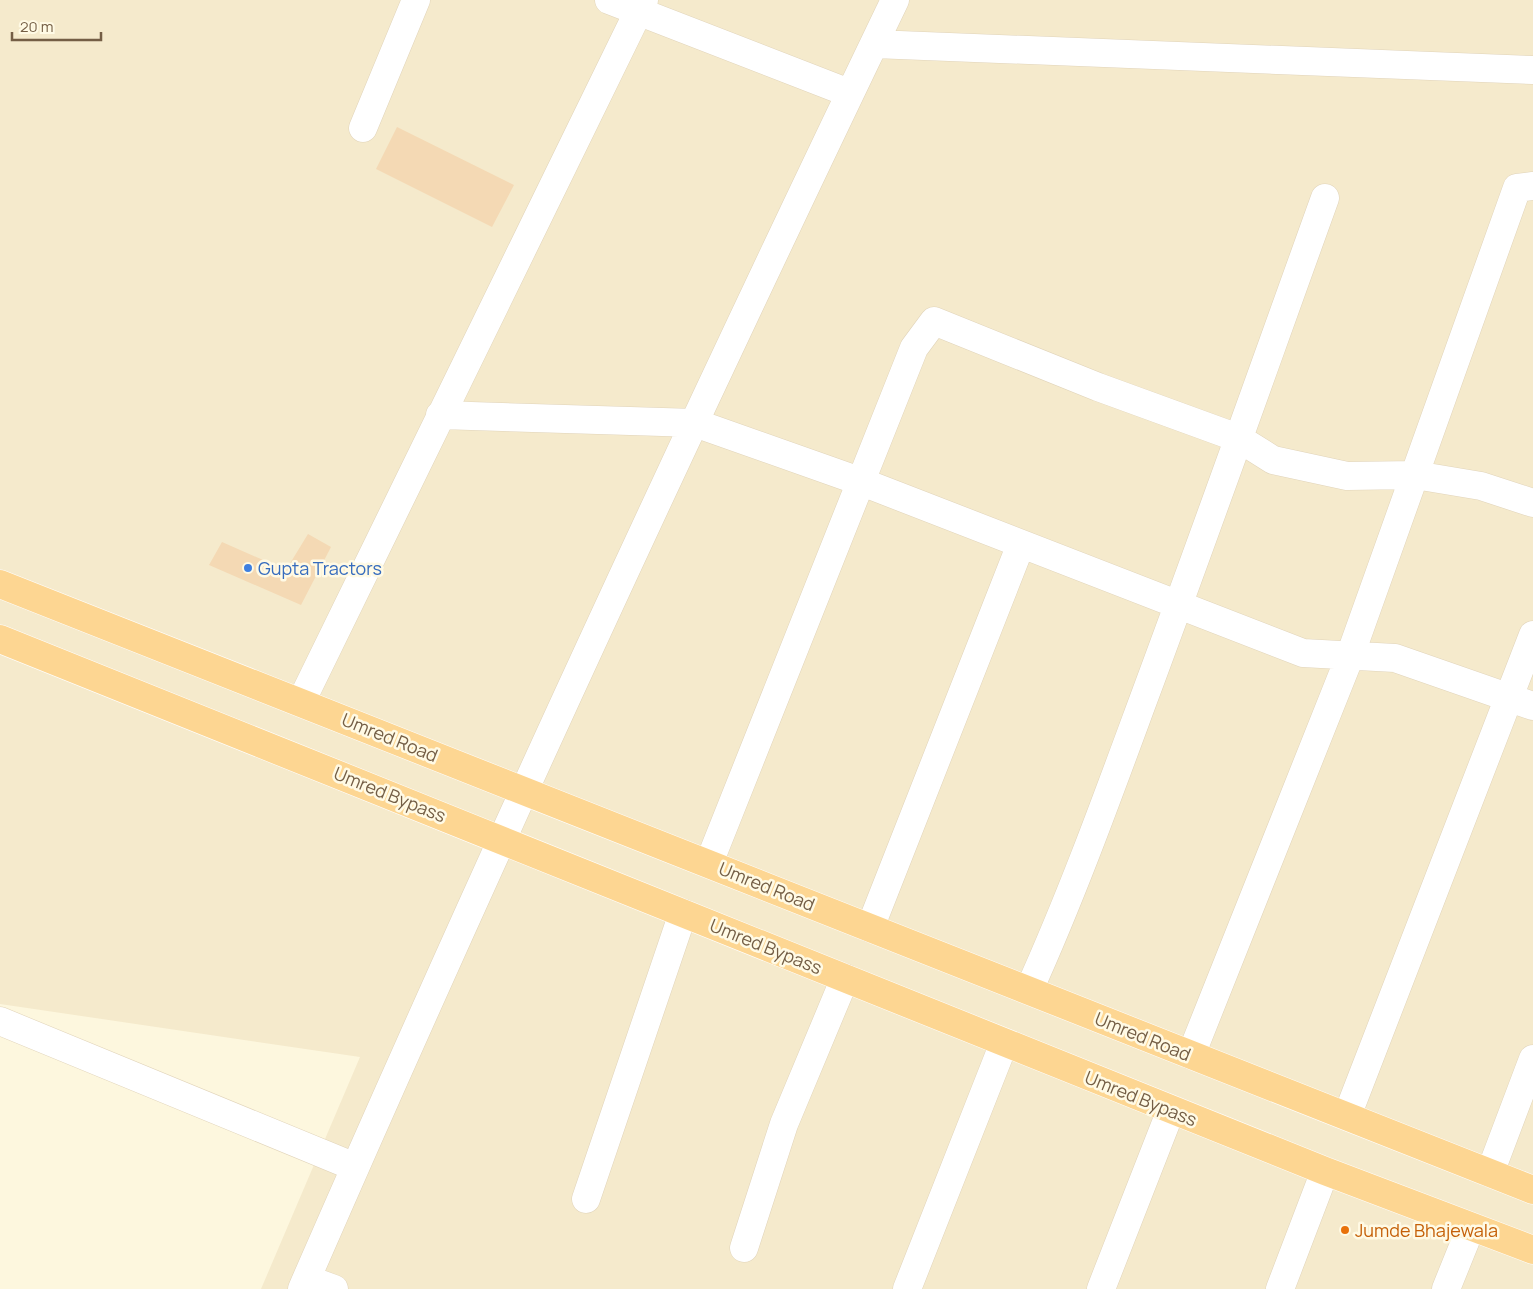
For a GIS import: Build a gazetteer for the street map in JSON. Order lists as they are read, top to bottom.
{
  "streets": {
    "highway": ["Umred Road", "Umred Bypass"]
  },
  "places": ["Gupta Tractors", "Jumde Bhajewala"],
  "scale_bar": "20 m"
}
